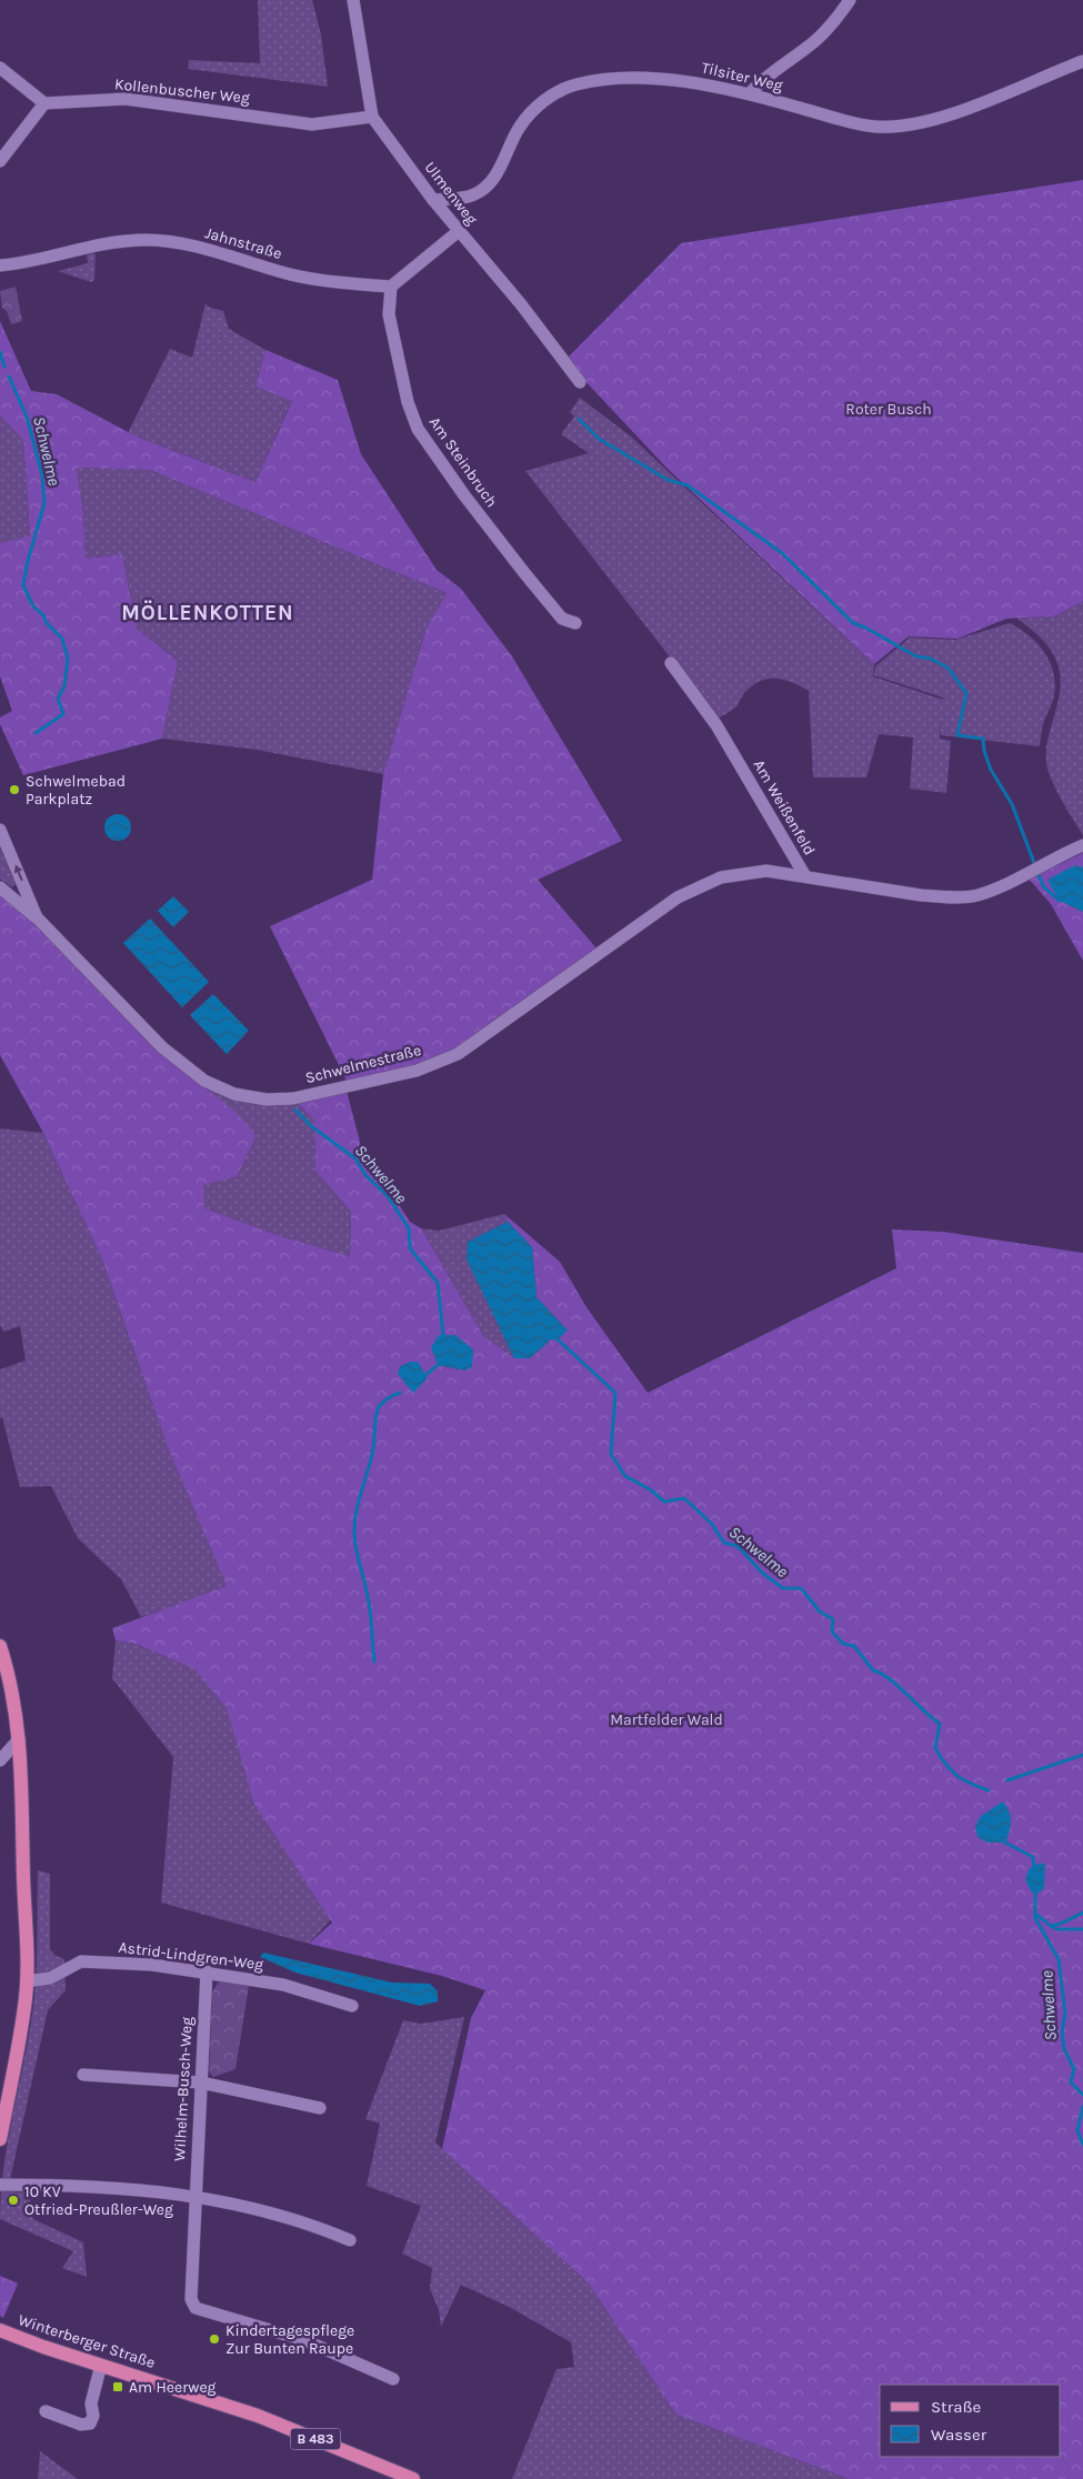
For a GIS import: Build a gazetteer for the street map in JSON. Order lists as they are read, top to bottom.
{
  "streets": {
    "main road": ["Winterberger Straße", "B 483"],
    "street": [
      "Tilsiter Weg",
      "Kollenbuscher Weg",
      "Ulmenweg",
      "Jahnstraße",
      "Am Steinbruch",
      "Am Weißenfeld",
      "Schwelmestraße",
      "Astrid-Lindgren-Weg",
      "Wilhelm-Busch-Weg"
    ]
  },
  "crossings": [
    ["Tilsiter Weg", "Ulmenweg"],
    ["Kollenbuscher Weg", "Ulmenweg"],
    ["Jahnstraße", "Am Steinbruch"],
    ["Am Weißenfeld", "Schwelmestraße"],
    ["Astrid-Lindgren-Weg", "Wilhelm-Busch-Weg"]
  ],
  "districts": ["MÖLLENKOTTEN"],
  "water": ["Schwelme"],
  "parks": ["Roter Busch", "Martfelder Wald"],
  "places": {
    "other": ["Schwelmebad Parkplatz", "10 KV Otfried-Preußler-Weg", "Kindertagespflege Zur Bunten Raupe"],
    "transit": ["Am Heerweg"]
  },
  "legend": ["Straße", "Wasser"]
}
